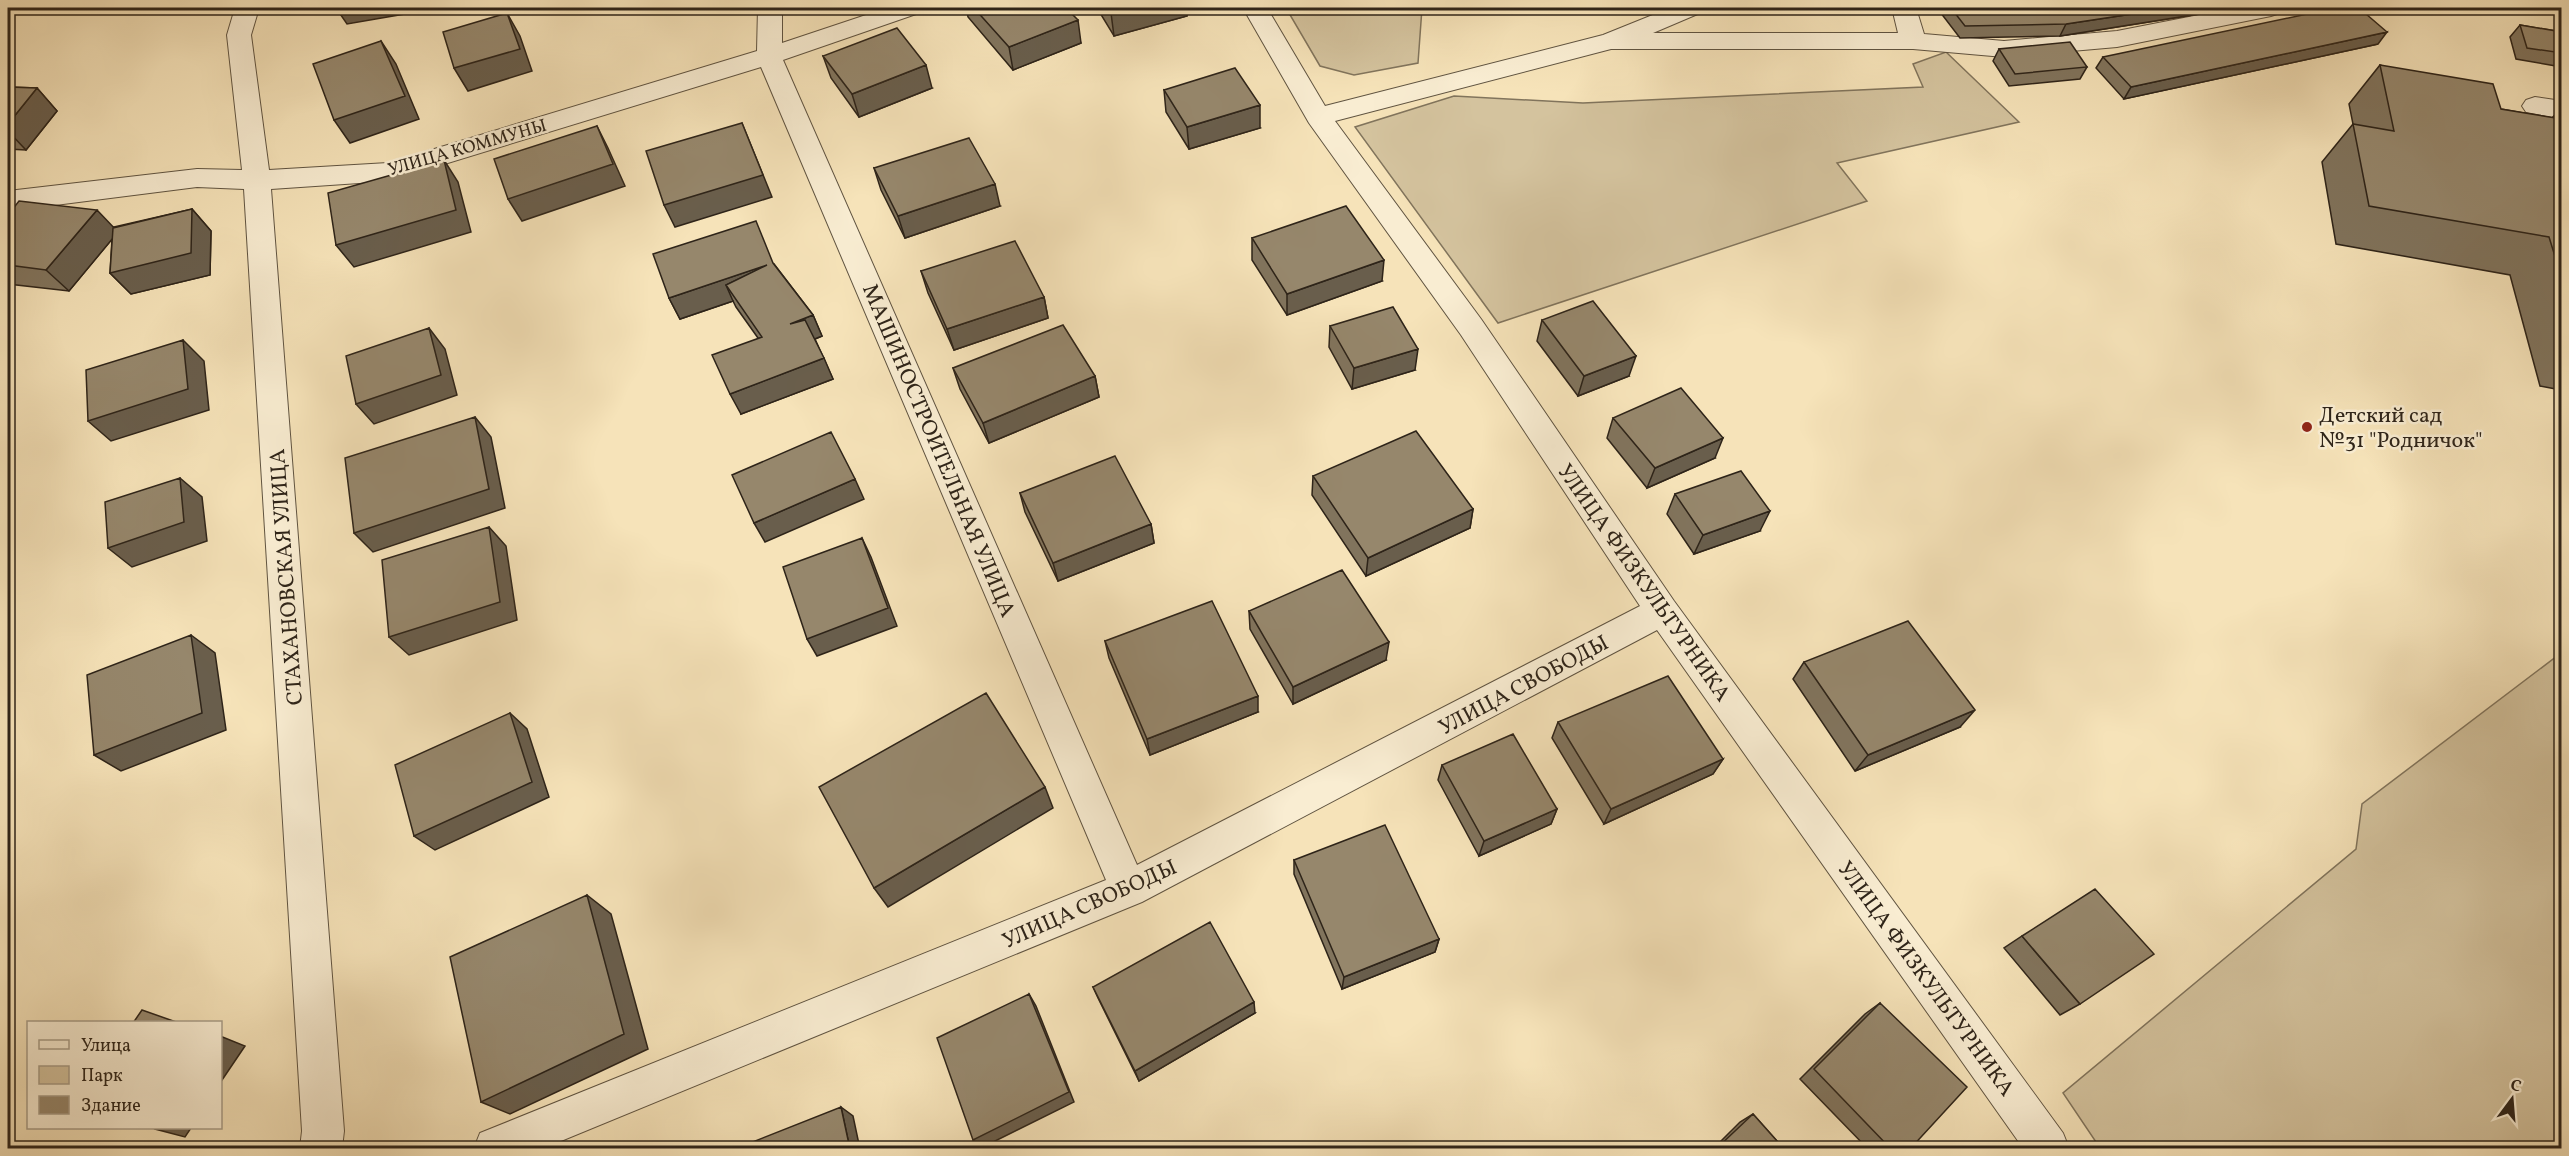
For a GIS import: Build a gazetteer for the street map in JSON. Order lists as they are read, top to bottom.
{
  "streets": {
    "street": [
      "УЛИЦА КОММУНЫ",
      "МАШИНОСТРОИТЕЛЬНАЯ УЛИЦА",
      "СТАХАНОВСКАЯ УЛИЦА",
      "УЛИЦА ФИЗКУЛЬТУРНИКА",
      "УЛИЦА СВОБОДЫ"
    ]
  },
  "crossings": [
    ["УЛИЦА КОММУНЫ", "МАШИНОСТРОИТЕЛЬНАЯ УЛИЦА"],
    ["УЛИЦА КОММУНЫ", "СТАХАНОВСКАЯ УЛИЦА"],
    ["МАШИНОСТРОИТЕЛЬНАЯ УЛИЦА", "УЛИЦА СВОБОДЫ"],
    ["УЛИЦА ФИЗКУЛЬТУРНИКА", "УЛИЦА СВОБОДЫ"]
  ],
  "places": ["Детский сад №31 \"Родничок\""],
  "legend": ["Улица", "Парк", "Здание"],
  "north": "top"
}
